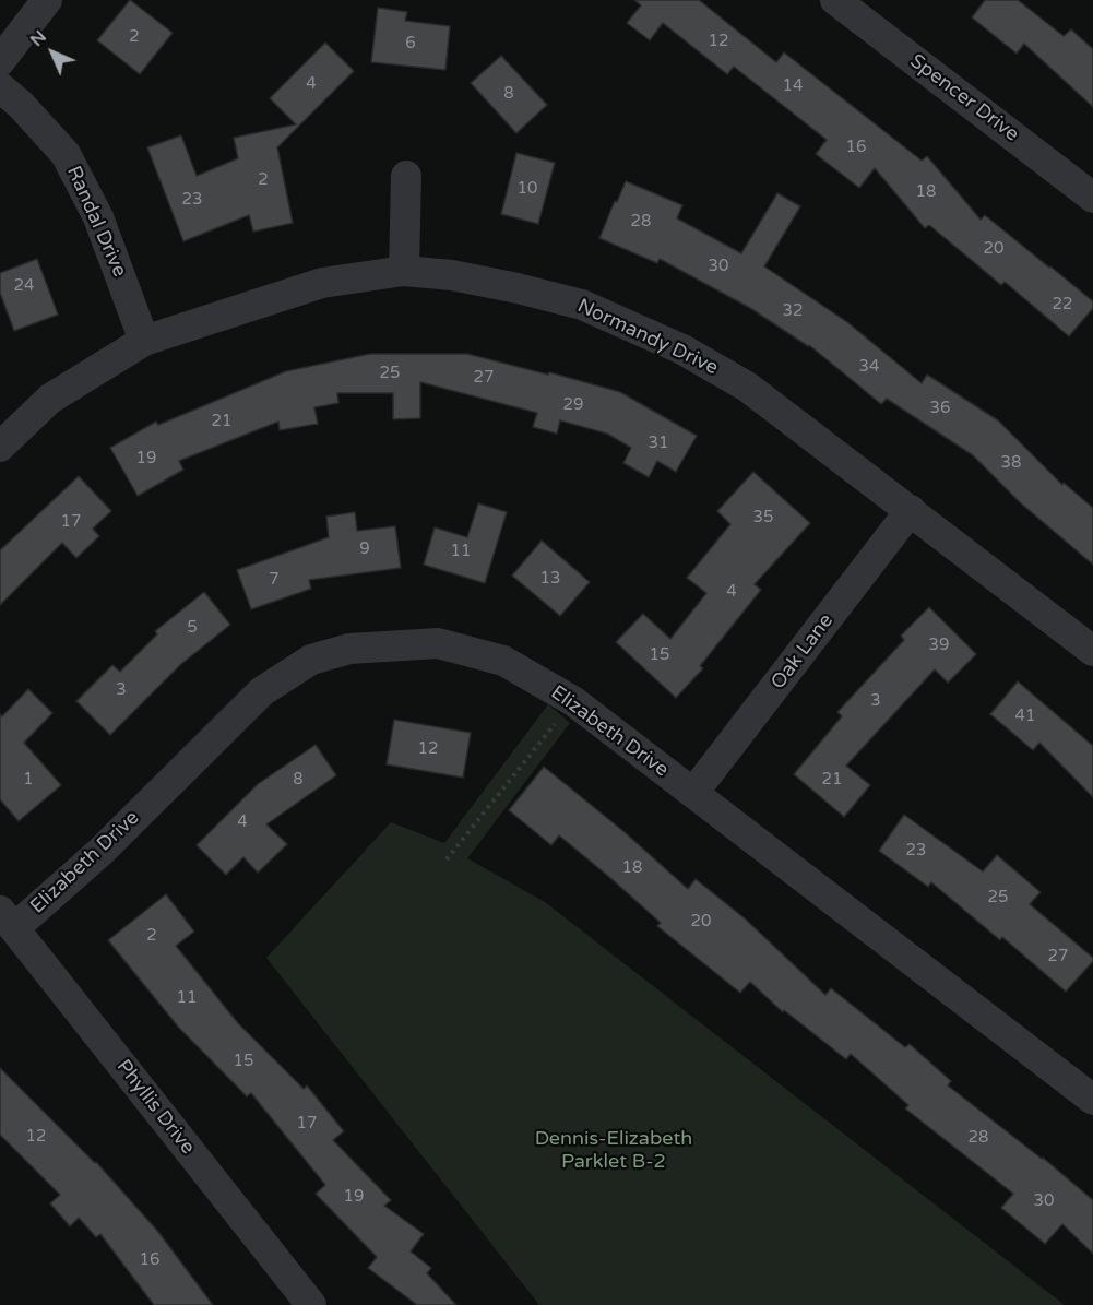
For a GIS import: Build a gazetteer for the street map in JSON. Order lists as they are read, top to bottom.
{
  "streets": {
    "street": [
      "Spencer Drive",
      "Randal Drive",
      "Normandy Drive",
      "Oak Lane",
      "Elizabeth Drive",
      "Phyllis Drive"
    ]
  },
  "crossings": [
    ["Randal Drive", "Normandy Drive"],
    ["Normandy Drive", "Oak Lane"],
    ["Oak Lane", "Elizabeth Drive"],
    ["Elizabeth Drive", "Phyllis Drive"]
  ],
  "parks": ["Dennis-Elizabeth Parklet B-2"],
  "house_numbers": [
    "2",
    "12",
    "6",
    "4",
    "14",
    "8",
    "16",
    "2",
    "10",
    "18",
    "23",
    "28",
    "20",
    "30",
    "24",
    "22",
    "32",
    "34",
    "25",
    "27",
    "29",
    "36",
    "21",
    "31",
    "19",
    "38",
    "35",
    "17",
    "9",
    "11",
    "13",
    "7",
    "4",
    "5",
    "39",
    "15",
    "3",
    "3",
    "41",
    "12",
    "1",
    "8",
    "21",
    "4",
    "23",
    "18",
    "25",
    "20",
    "2",
    "27",
    "11",
    "15",
    "17",
    "12",
    "28",
    "19",
    "30",
    "16"
  ],
  "north": "top left"
}
